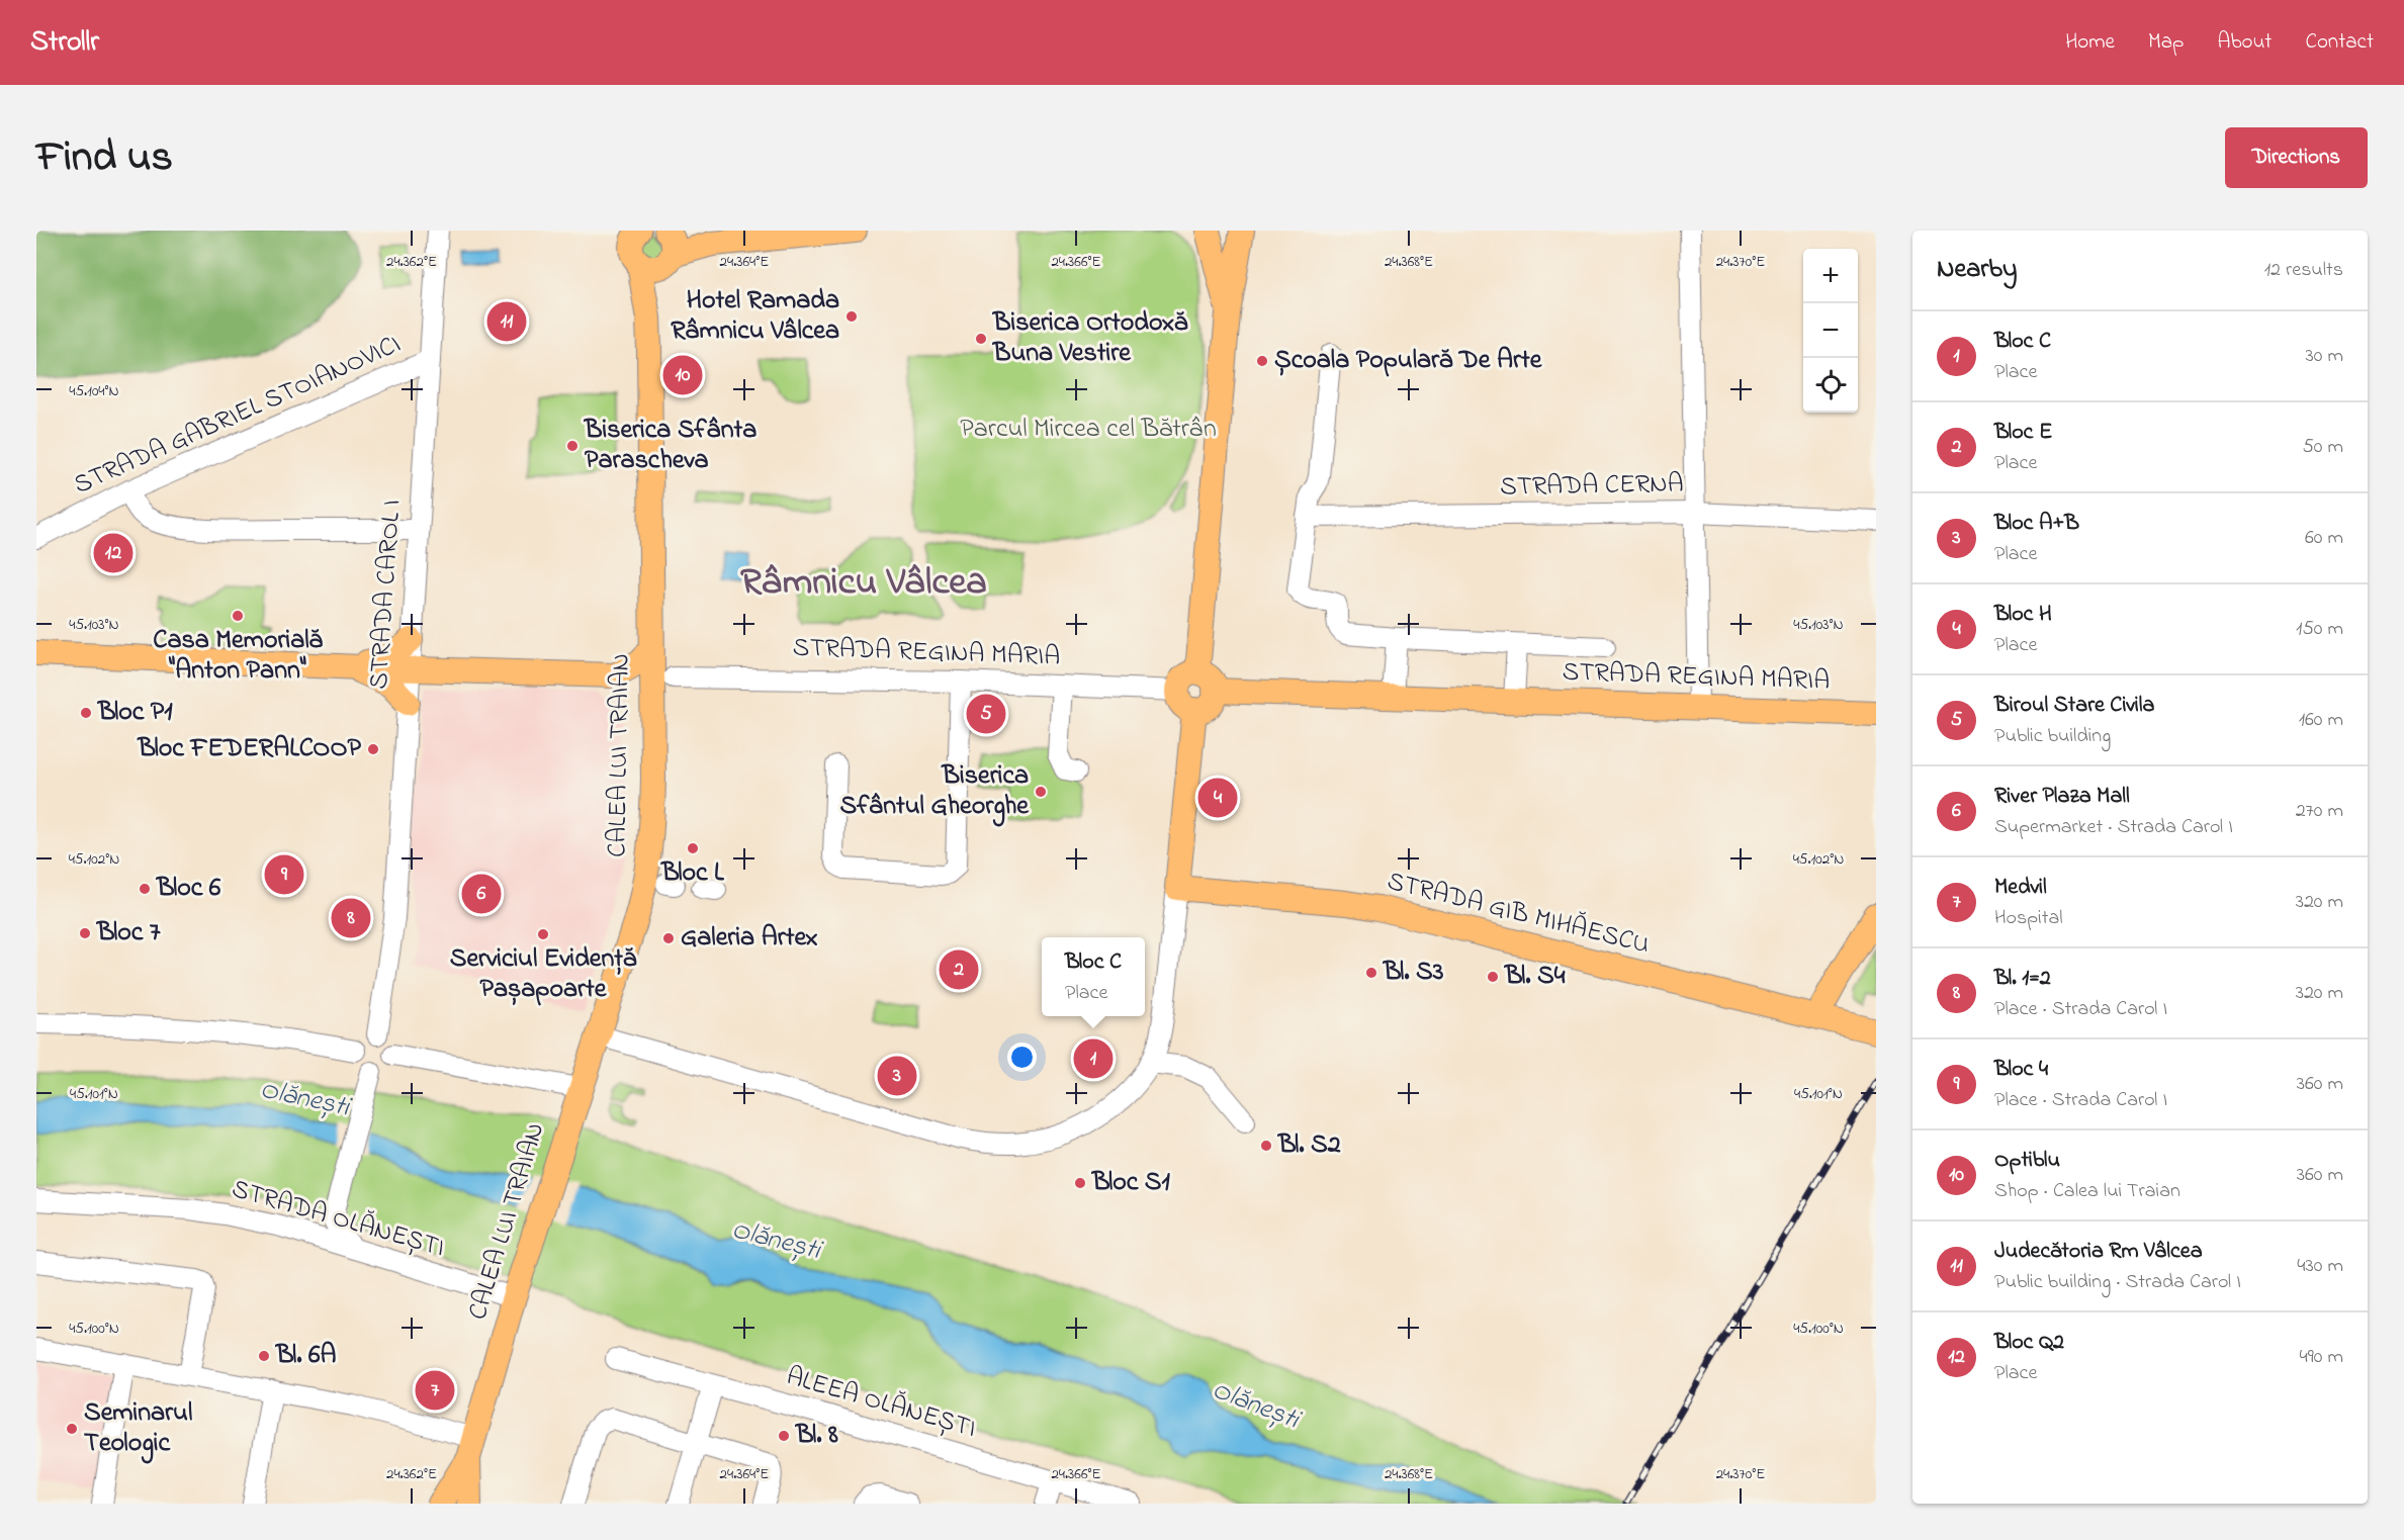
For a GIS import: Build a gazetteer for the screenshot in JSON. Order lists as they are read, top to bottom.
{
  "streets": {
    "main road": ["STRADA REGINA MARIA", "CALEA LUI TRAIAN", "STRADA GIB MIHĂESCU"],
    "street": [
      "STRADA GABRIEL STOIANOVICI",
      "STRADA CERNA",
      "STRADA CAROL I",
      "STRADA OLĂNEȘTI",
      "ALEEA OLĂNEȘTI"
    ]
  },
  "crossings": [
    ["STRADA GABRIEL STOIANOVICI", "STRADA CAROL I"],
    ["STRADA CERNA", "STRADA REGINA MARIA"],
    ["STRADA REGINA MARIA", "CALEA LUI TRAIAN"],
    ["CALEA LUI TRAIAN", "STRADA OLĂNEȘTI"]
  ],
  "districts": ["Râmnicu Vâlcea"],
  "water": ["Olănești"],
  "parks": ["Parcul Mircea cel Bătrân"],
  "places": [
    "Hotel Ramada Râmnicu Vâlcea",
    "Biserica Ortodoxă Buna Vestire",
    "Școala Populară De Arte",
    "Biserica Sfânta Parascheva",
    "Casa Memorială \"Anton Pann\"",
    "Bloc P1",
    "Bloc FEDERALCOOP",
    "Biserica Sfântul Gheorghe",
    "Bloc L",
    "Bloc 6",
    "Bloc 7",
    "Serviciul Evidență Pașapoarte",
    "Galeria Artex",
    "Bl. S3",
    "Bl. S4",
    "Bl. S2",
    "Bloc S1",
    "Bl. 6A",
    "Seminarul Teologic",
    "Bl. 8"
  ],
  "page": {
    "header": "Strollr",
    "nav": [
      "Home",
      "Map",
      "About",
      "Contact"
    ],
    "title": "Find us",
    "buttons": "Directions",
    "heading": ["Nearby", "12 results"],
    "map_buttons": ["+", "−"],
    "pins": [
      "11",
      "10",
      "12",
      "5",
      "4",
      "9",
      "6",
      "8",
      "2",
      "1",
      "3",
      "7"
    ],
    "list": [
      {
        "mark": "1",
        "name": "Bloc C",
        "note": "Place",
        "value": "30 m"
      },
      {
        "mark": "2",
        "name": "Bloc E",
        "note": "Place",
        "value": "50 m"
      },
      {
        "mark": "3",
        "name": "Bloc A+B",
        "note": "Place",
        "value": "60 m"
      },
      {
        "mark": "4",
        "name": "Bloc H",
        "note": "Place",
        "value": "150 m"
      },
      {
        "mark": "5",
        "name": "Biroul Stare Civila",
        "note": "Public building",
        "value": "160 m"
      },
      {
        "mark": "6",
        "name": "River Plaza Mall",
        "note": "Supermarket · Strada Carol I",
        "value": "270 m"
      },
      {
        "mark": "7",
        "name": "Medvil",
        "note": "Hospital",
        "value": "320 m"
      },
      {
        "mark": "8",
        "name": "Bl. 1=2",
        "note": "Place · Strada Carol I",
        "value": "320 m"
      },
      {
        "mark": "9",
        "name": "Bloc 4",
        "note": "Place · Strada Carol I",
        "value": "360 m"
      },
      {
        "mark": "10",
        "name": "Optiblu",
        "note": "Shop · Calea lui Traian",
        "value": "360 m"
      },
      {
        "mark": "11",
        "name": "Judecătoria Rm Vâlcea",
        "note": "Public building · Strada Carol I",
        "value": "430 m"
      },
      {
        "mark": "12",
        "name": "Bloc Q2",
        "note": "Place",
        "value": "490 m"
      }
    ],
    "popup": ["Bloc C", "Place"]
  },
  "coordinates": [
    "24.362°E",
    "24.364°E",
    "24.366°E",
    "24.368°E",
    "24.370°E",
    "45.104°N",
    "45.103°N",
    "45.102°N",
    "45.101°N",
    "45.100°N"
  ]
}
